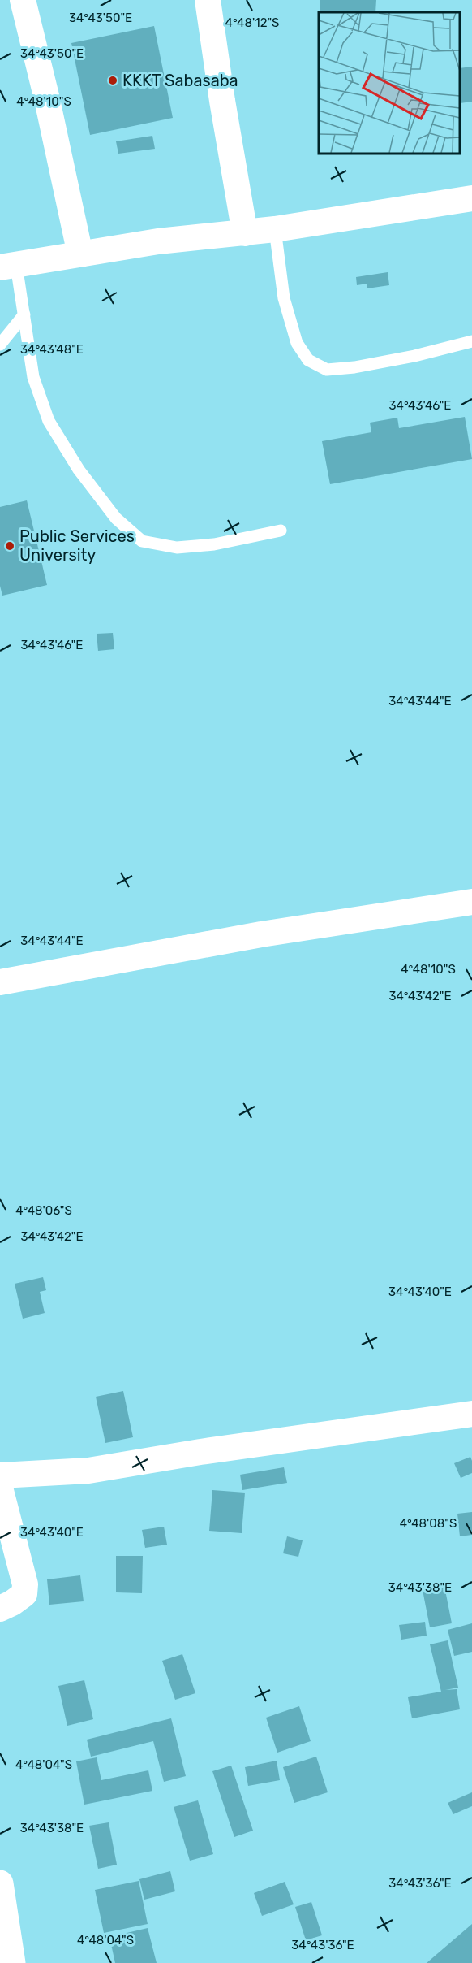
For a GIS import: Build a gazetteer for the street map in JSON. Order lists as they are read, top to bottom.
{
  "places": ["KKKT Sabasaba", "Public Services University"],
  "coordinates": [
    "34°43'50\"E",
    "4°48'12\"S",
    "4°48'10\"S",
    "34°43'48\"E",
    "34°43'46\"E",
    "34°43'44\"E",
    "34°43'42\"E",
    "4°48'06\"S",
    "34°43'40\"E",
    "4°48'08\"S",
    "34°43'38\"E",
    "4°48'04\"S",
    "34°43'36\"E"
  ]
}
